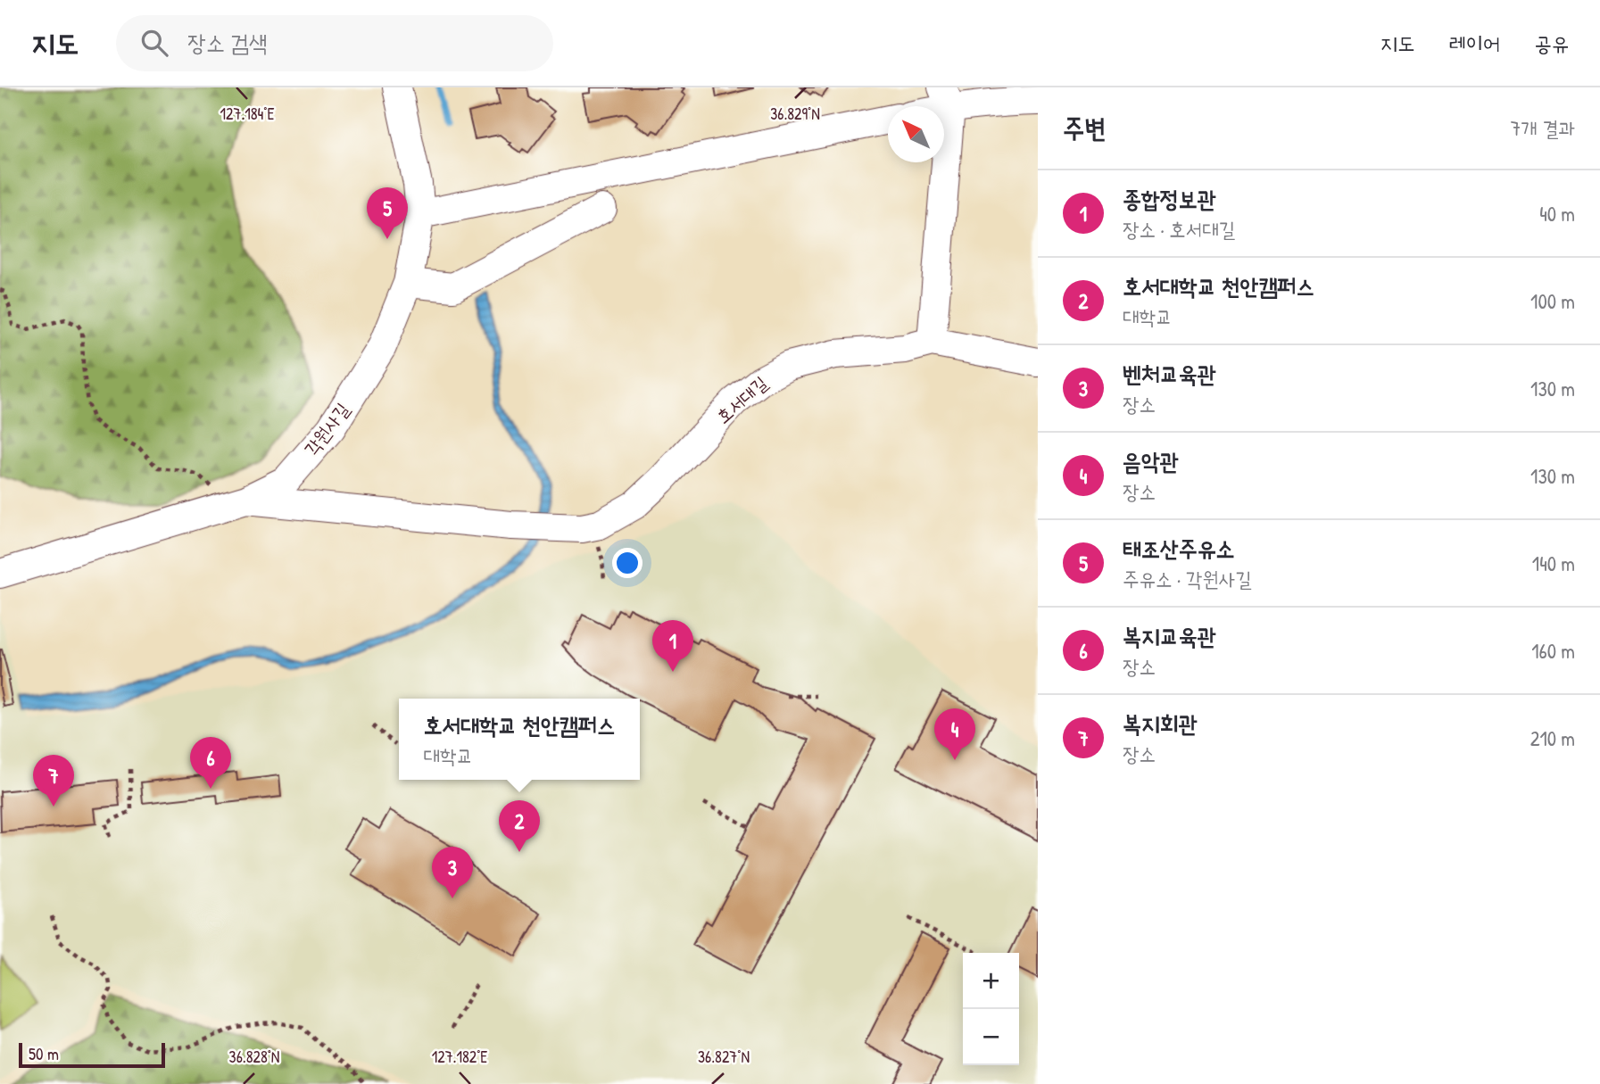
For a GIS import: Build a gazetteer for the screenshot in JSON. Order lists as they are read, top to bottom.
{
  "streets": {
    "street": ["호서대길", "각원사길"]
  },
  "crossings": [
    ["호서대길", "각원사길"]
  ],
  "scale_bar": "50 m",
  "north": "top left",
  "page": {
    "header": "지도",
    "search": "장소 검색",
    "nav": ["지도", "레이어", "공유"],
    "heading": ["주변", "7개 결과"],
    "list": [
      {
        "mark": "1",
        "name": "종합정보관",
        "note": "장소 · 호서대길",
        "value": "40 m"
      },
      {
        "mark": "2",
        "name": "호서대학교 천안캠퍼스",
        "note": "대학교",
        "value": "100 m"
      },
      {
        "mark": "3",
        "name": "벤처교육관",
        "note": "장소",
        "value": "130 m"
      },
      {
        "mark": "4",
        "name": "음악관",
        "note": "장소",
        "value": "130 m"
      },
      {
        "mark": "5",
        "name": "태조산주유소",
        "note": "주유소 · 각원사길",
        "value": "140 m"
      },
      {
        "mark": "6",
        "name": "복지교육관",
        "note": "장소",
        "value": "160 m"
      },
      {
        "mark": "7",
        "name": "복지회관",
        "note": "장소",
        "value": "210 m"
      }
    ],
    "pins": [
      "5",
      "1",
      "4",
      "6",
      "7",
      "2",
      "3"
    ],
    "popup": ["호서대학교 천안캠퍼스", "대학교"],
    "map_buttons": ["+", "−"],
    "scale": "50 m"
  },
  "coordinates": [
    "36.829°N",
    "127.184°E",
    "127.182°E",
    "36.828°N",
    "36.827°N"
  ]
}
